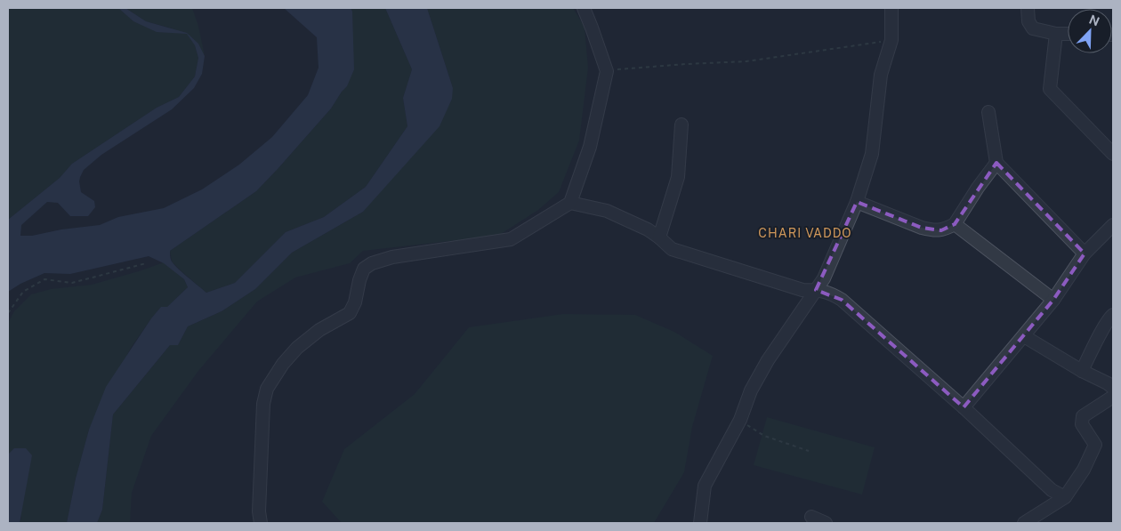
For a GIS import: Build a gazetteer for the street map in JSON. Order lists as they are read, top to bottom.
{
  "districts": ["CHARI VADDO"],
  "north": "top right"
}
